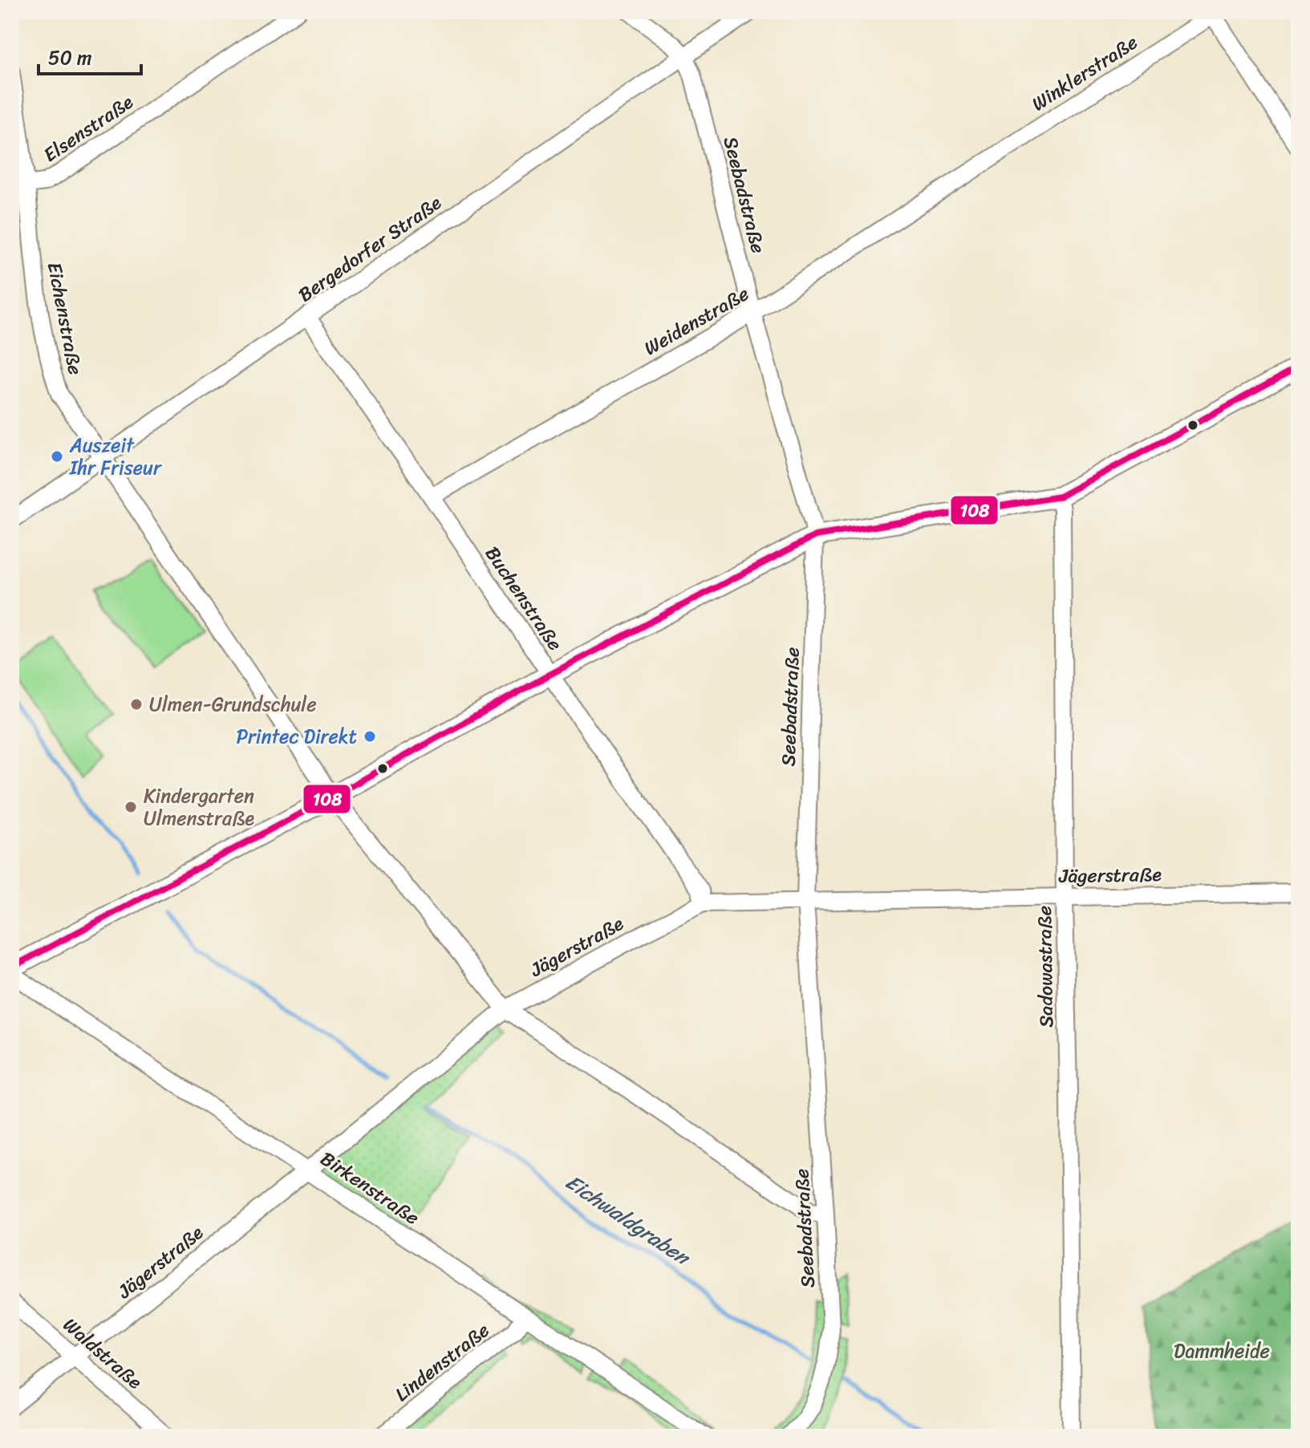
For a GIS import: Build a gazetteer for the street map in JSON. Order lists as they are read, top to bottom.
{
  "streets": {
    "street": [
      "Winklerstraße",
      "Elsenstraße",
      "Seebadstraße",
      "Bergedorfer Straße",
      "Eichenstraße",
      "Weidenstraße",
      "Buchenstraße",
      "Jägerstraße",
      "Sadowastraße",
      "Birkenstraße",
      "Waldstraße",
      "Lindenstraße"
    ]
  },
  "crossings": [
    ["Winklerstraße", "Weidenstraße"],
    ["Elsenstraße", "Eichenstraße"],
    ["Seebadstraße", "Bergedorfer Straße"],
    ["Seebadstraße", "Eichenstraße"],
    ["Seebadstraße", "Weidenstraße"],
    ["Seebadstraße", "Jägerstraße"],
    ["Bergedorfer Straße", "Eichenstraße"],
    ["Bergedorfer Straße", "Buchenstraße"],
    ["Eichenstraße", "Jägerstraße"],
    ["Weidenstraße", "Buchenstraße"],
    ["Buchenstraße", "Jägerstraße"],
    ["Jägerstraße", "Sadowastraße"],
    ["Jägerstraße", "Birkenstraße"],
    ["Jägerstraße", "Waldstraße"],
    ["Birkenstraße", "Lindenstraße"]
  ],
  "water": ["Eichwaldgraben"],
  "parks": ["Dammheide"],
  "places": [
    "Auszeit Ihr Friseur",
    "Ulmen-Grundschule",
    "Printec Direkt",
    "Kindergarten Ulmenstraße"
  ],
  "lines": ["transit line 108"],
  "scale_bar": "50 m"
}
